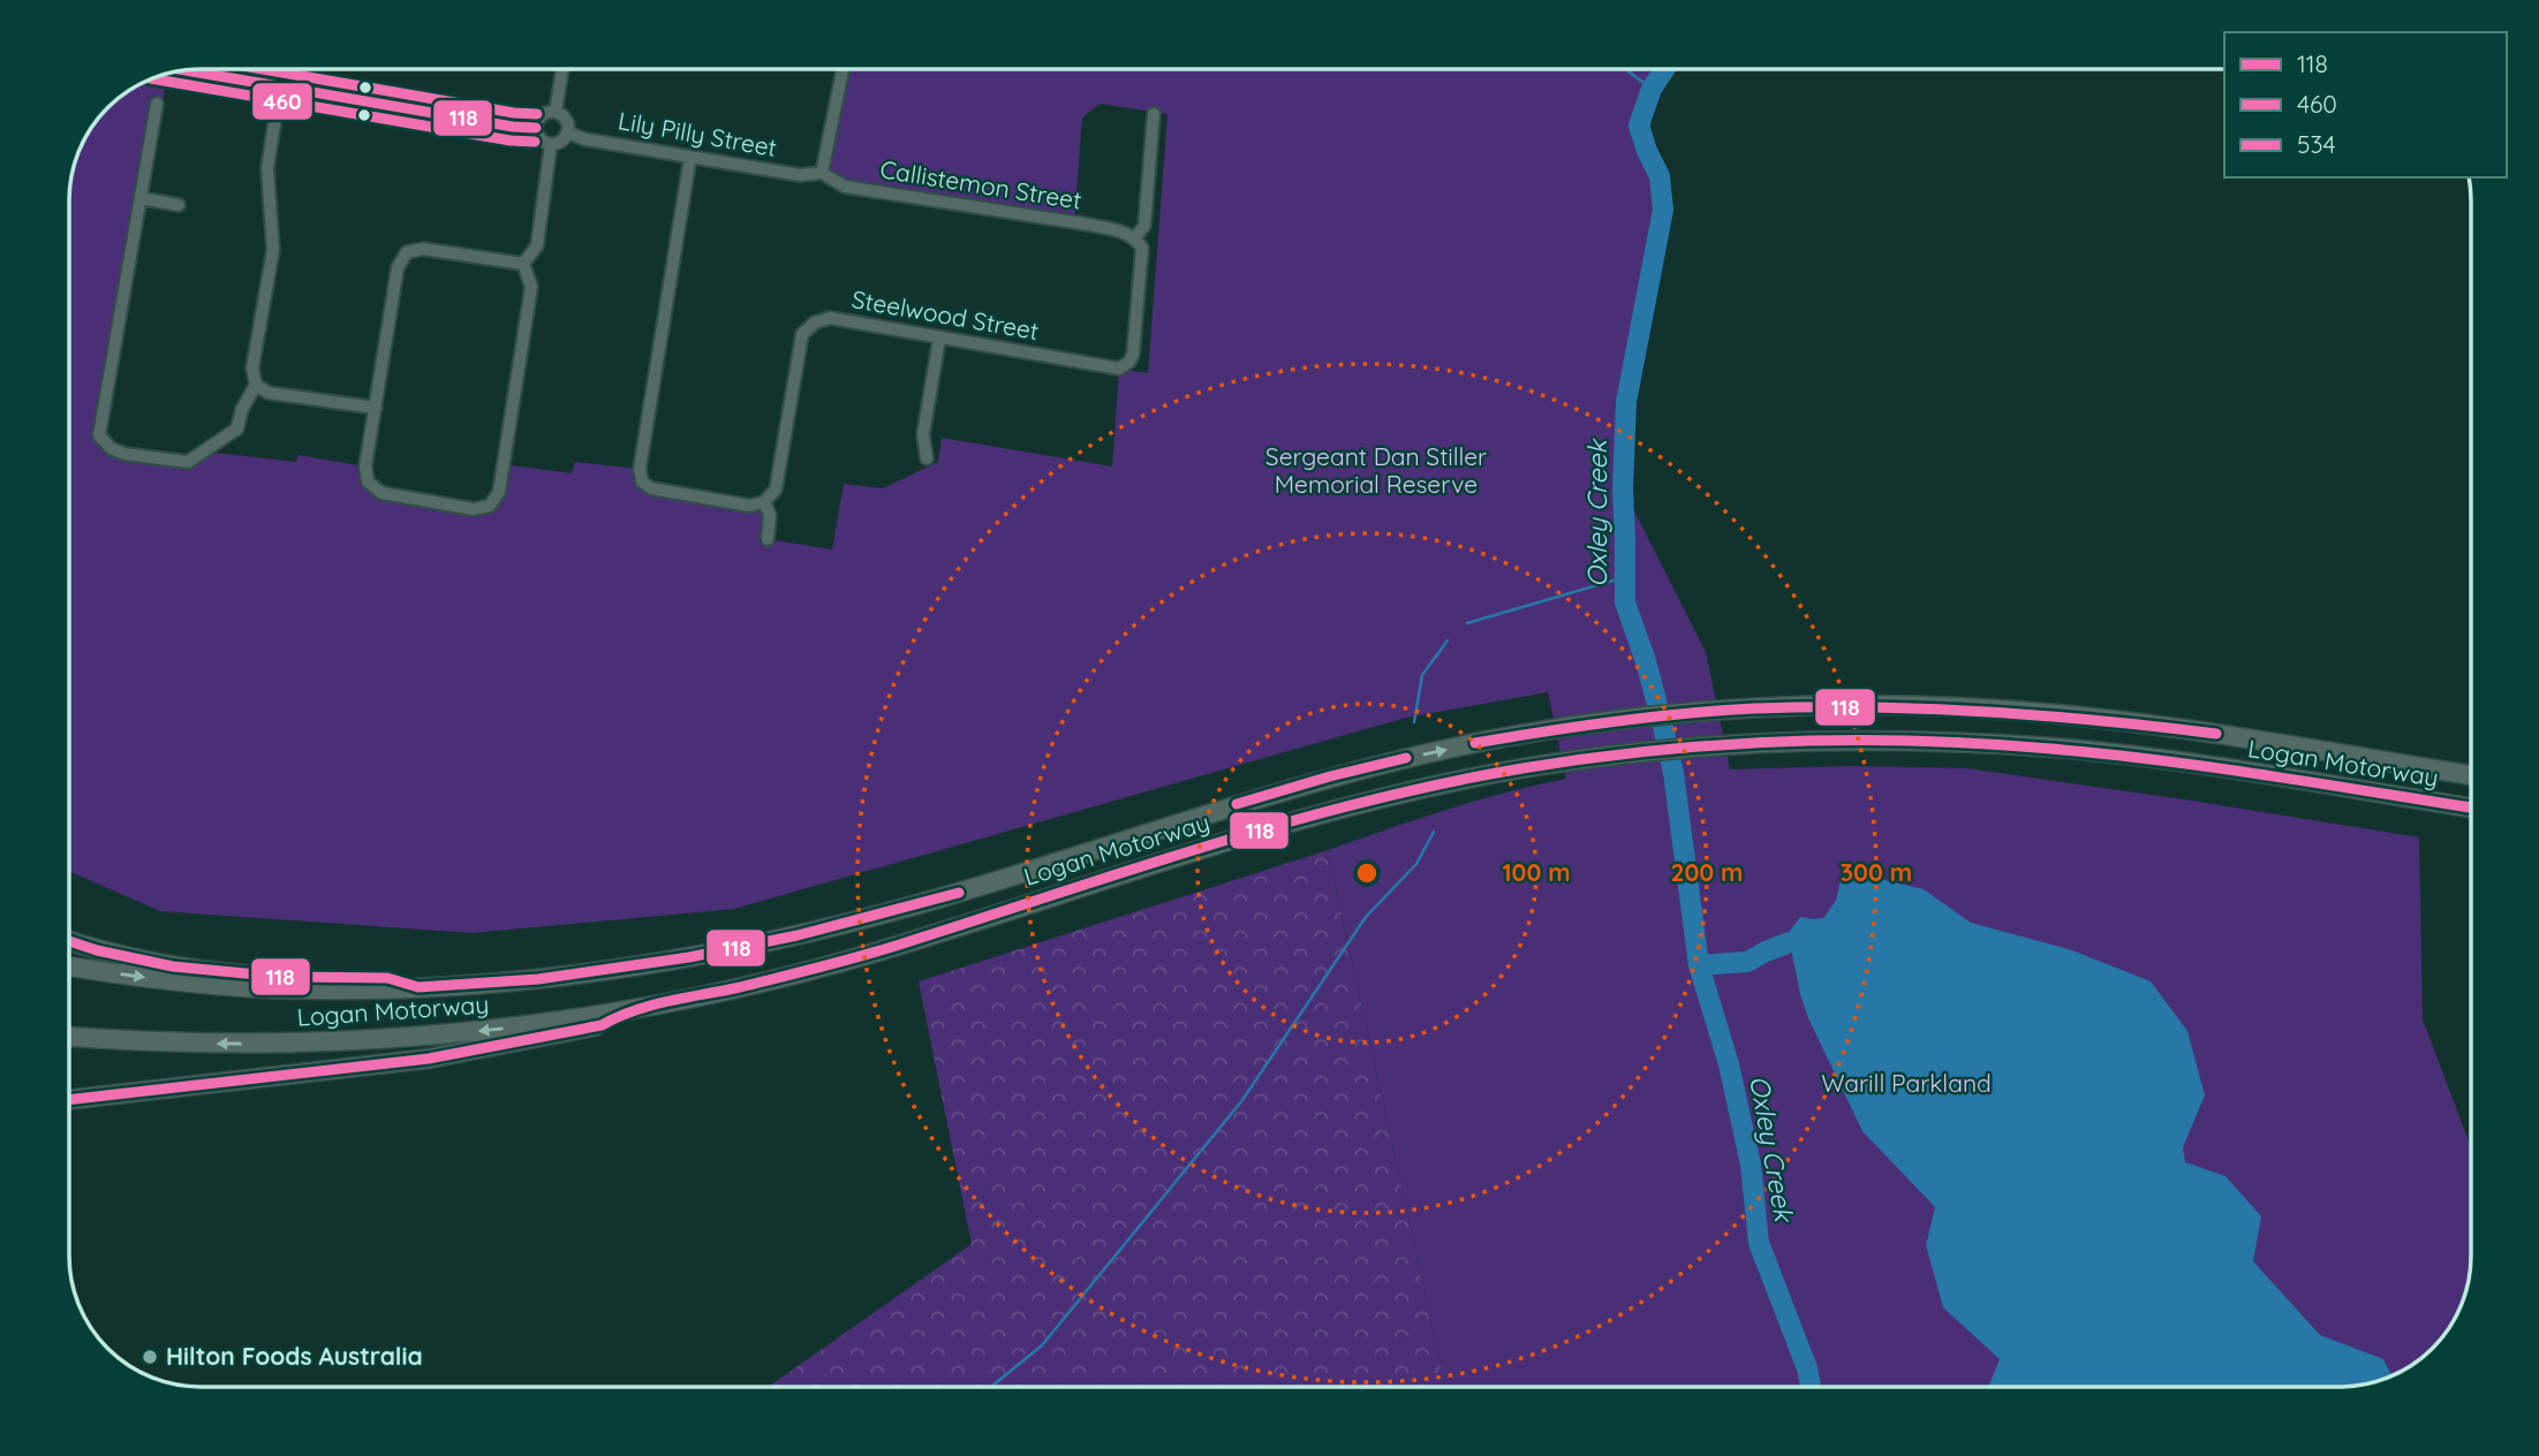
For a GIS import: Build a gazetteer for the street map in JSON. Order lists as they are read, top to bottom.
{
  "streets": {
    "highway": ["Logan Motorway"],
    "street": ["Lily Pilly Street", "Callistemon Street", "Steelwood Street"]
  },
  "crossings": [
    ["Lily Pilly Street", "Callistemon Street"],
    ["Callistemon Street", "Steelwood Street"]
  ],
  "water": ["Oxley Creek"],
  "parks": ["Sergeant Dan Stiller Memorial Reserve", "Warill Parkland"],
  "places": ["Hilton Foods Australia"],
  "lines": ["transit line 534", "transit line 118", "transit line 460"],
  "legend": ["118", "460", "534"],
  "rings": ["100 m", "200 m", "300 m"]
}
